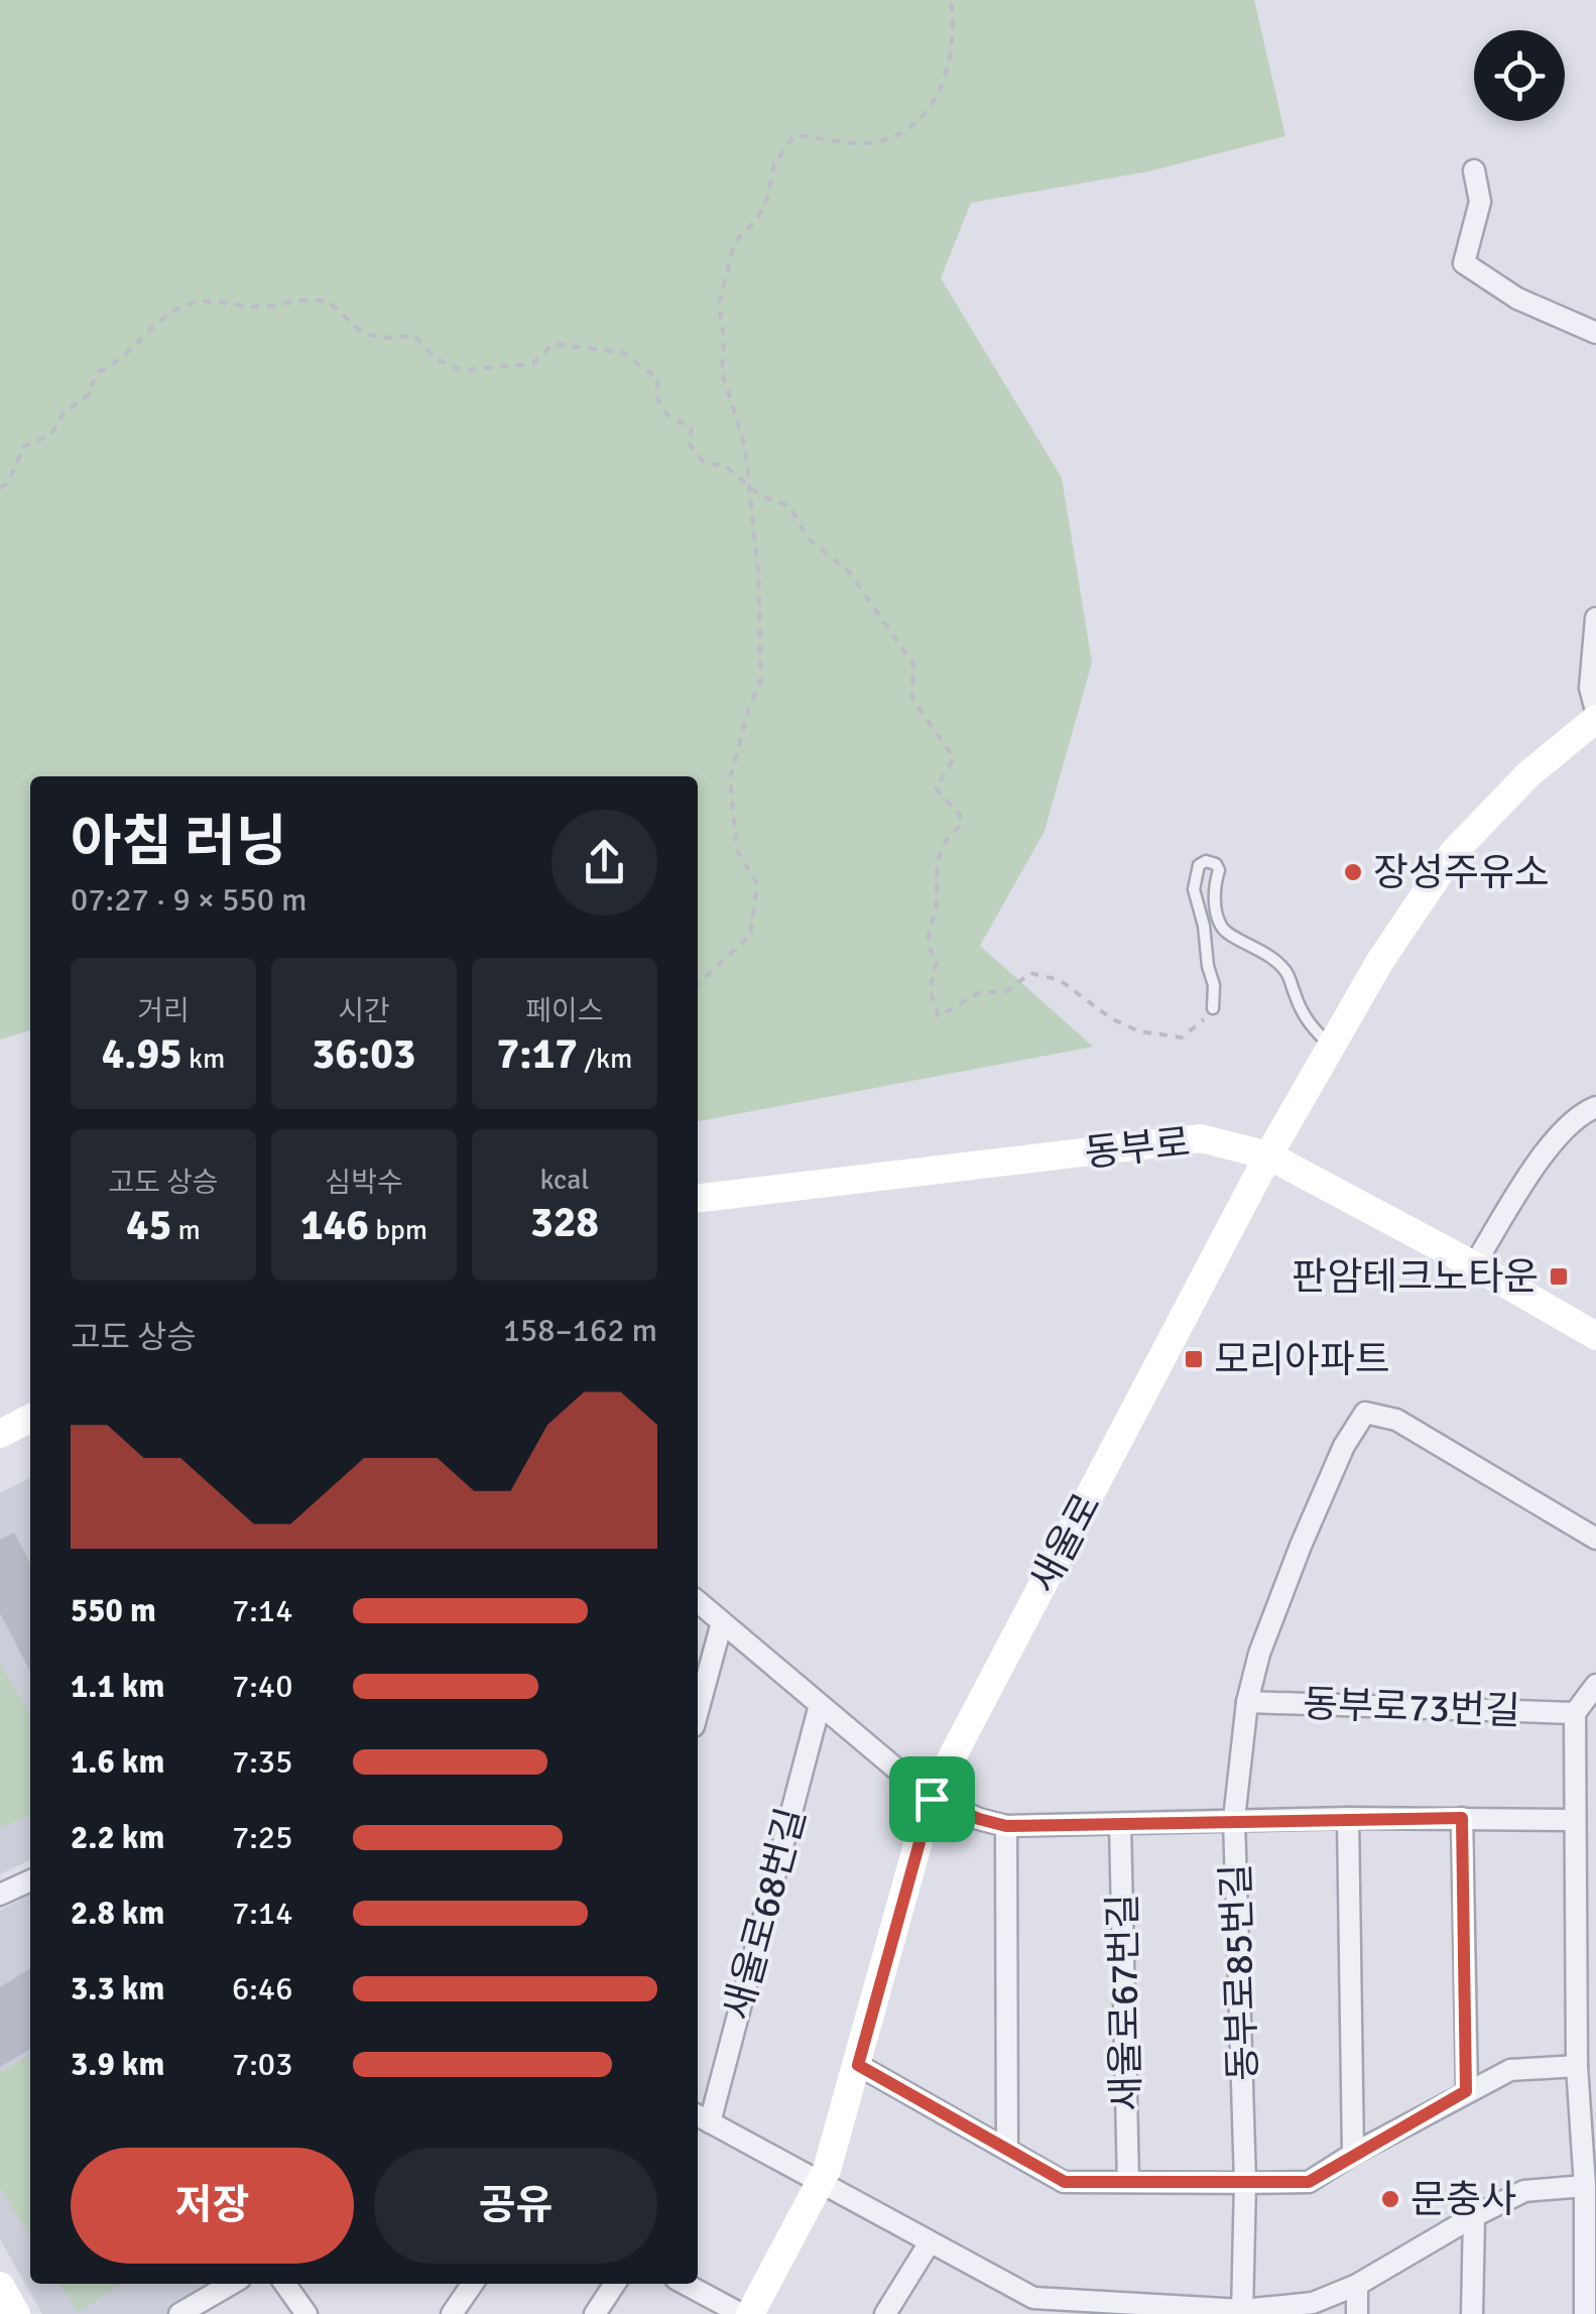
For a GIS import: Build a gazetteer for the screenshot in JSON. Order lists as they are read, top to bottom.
{
  "streets": {
    "main road": ["동부로", "새울로"],
    "street": [
      "동부로73번길",
      "새울로68번길",
      "동부로85번길",
      "새울로67번길"
    ]
  },
  "crossings": [
    ["동부로", "새울로"],
    ["동부로73번길", "동부로85번길"]
  ],
  "places": {
    "other": ["장성주유소", "문충사"],
    "transit": ["판암테크노타운", "모리아파트"]
  },
  "page": {
    "heading": ["아침 러닝", "07:27 · 9 × 550 m"],
    "stats": [
      ["거리", "4.95 km"],
      ["시간", "36:03"],
      ["페이스", "7:17 /km"],
      ["고도 상승", "45 m"],
      ["심박수", "146 bpm"],
      ["kcal", "328"]
    ],
    "chart": ["고도 상승", "158–162 m"],
    "list": [
      {
        "name": "550 m",
        "note": "7:14"
      },
      {
        "name": "1.1 km",
        "note": "7:40"
      },
      {
        "name": "1.6 km",
        "note": "7:35"
      },
      {
        "name": "2.2 km",
        "note": "7:25"
      },
      {
        "name": "2.8 km",
        "note": "7:14"
      },
      {
        "name": "3.3 km",
        "note": "6:46"
      },
      {
        "name": "3.9 km",
        "note": "7:03"
      }
    ],
    "buttons": ["저장", "공유"]
  }
}
